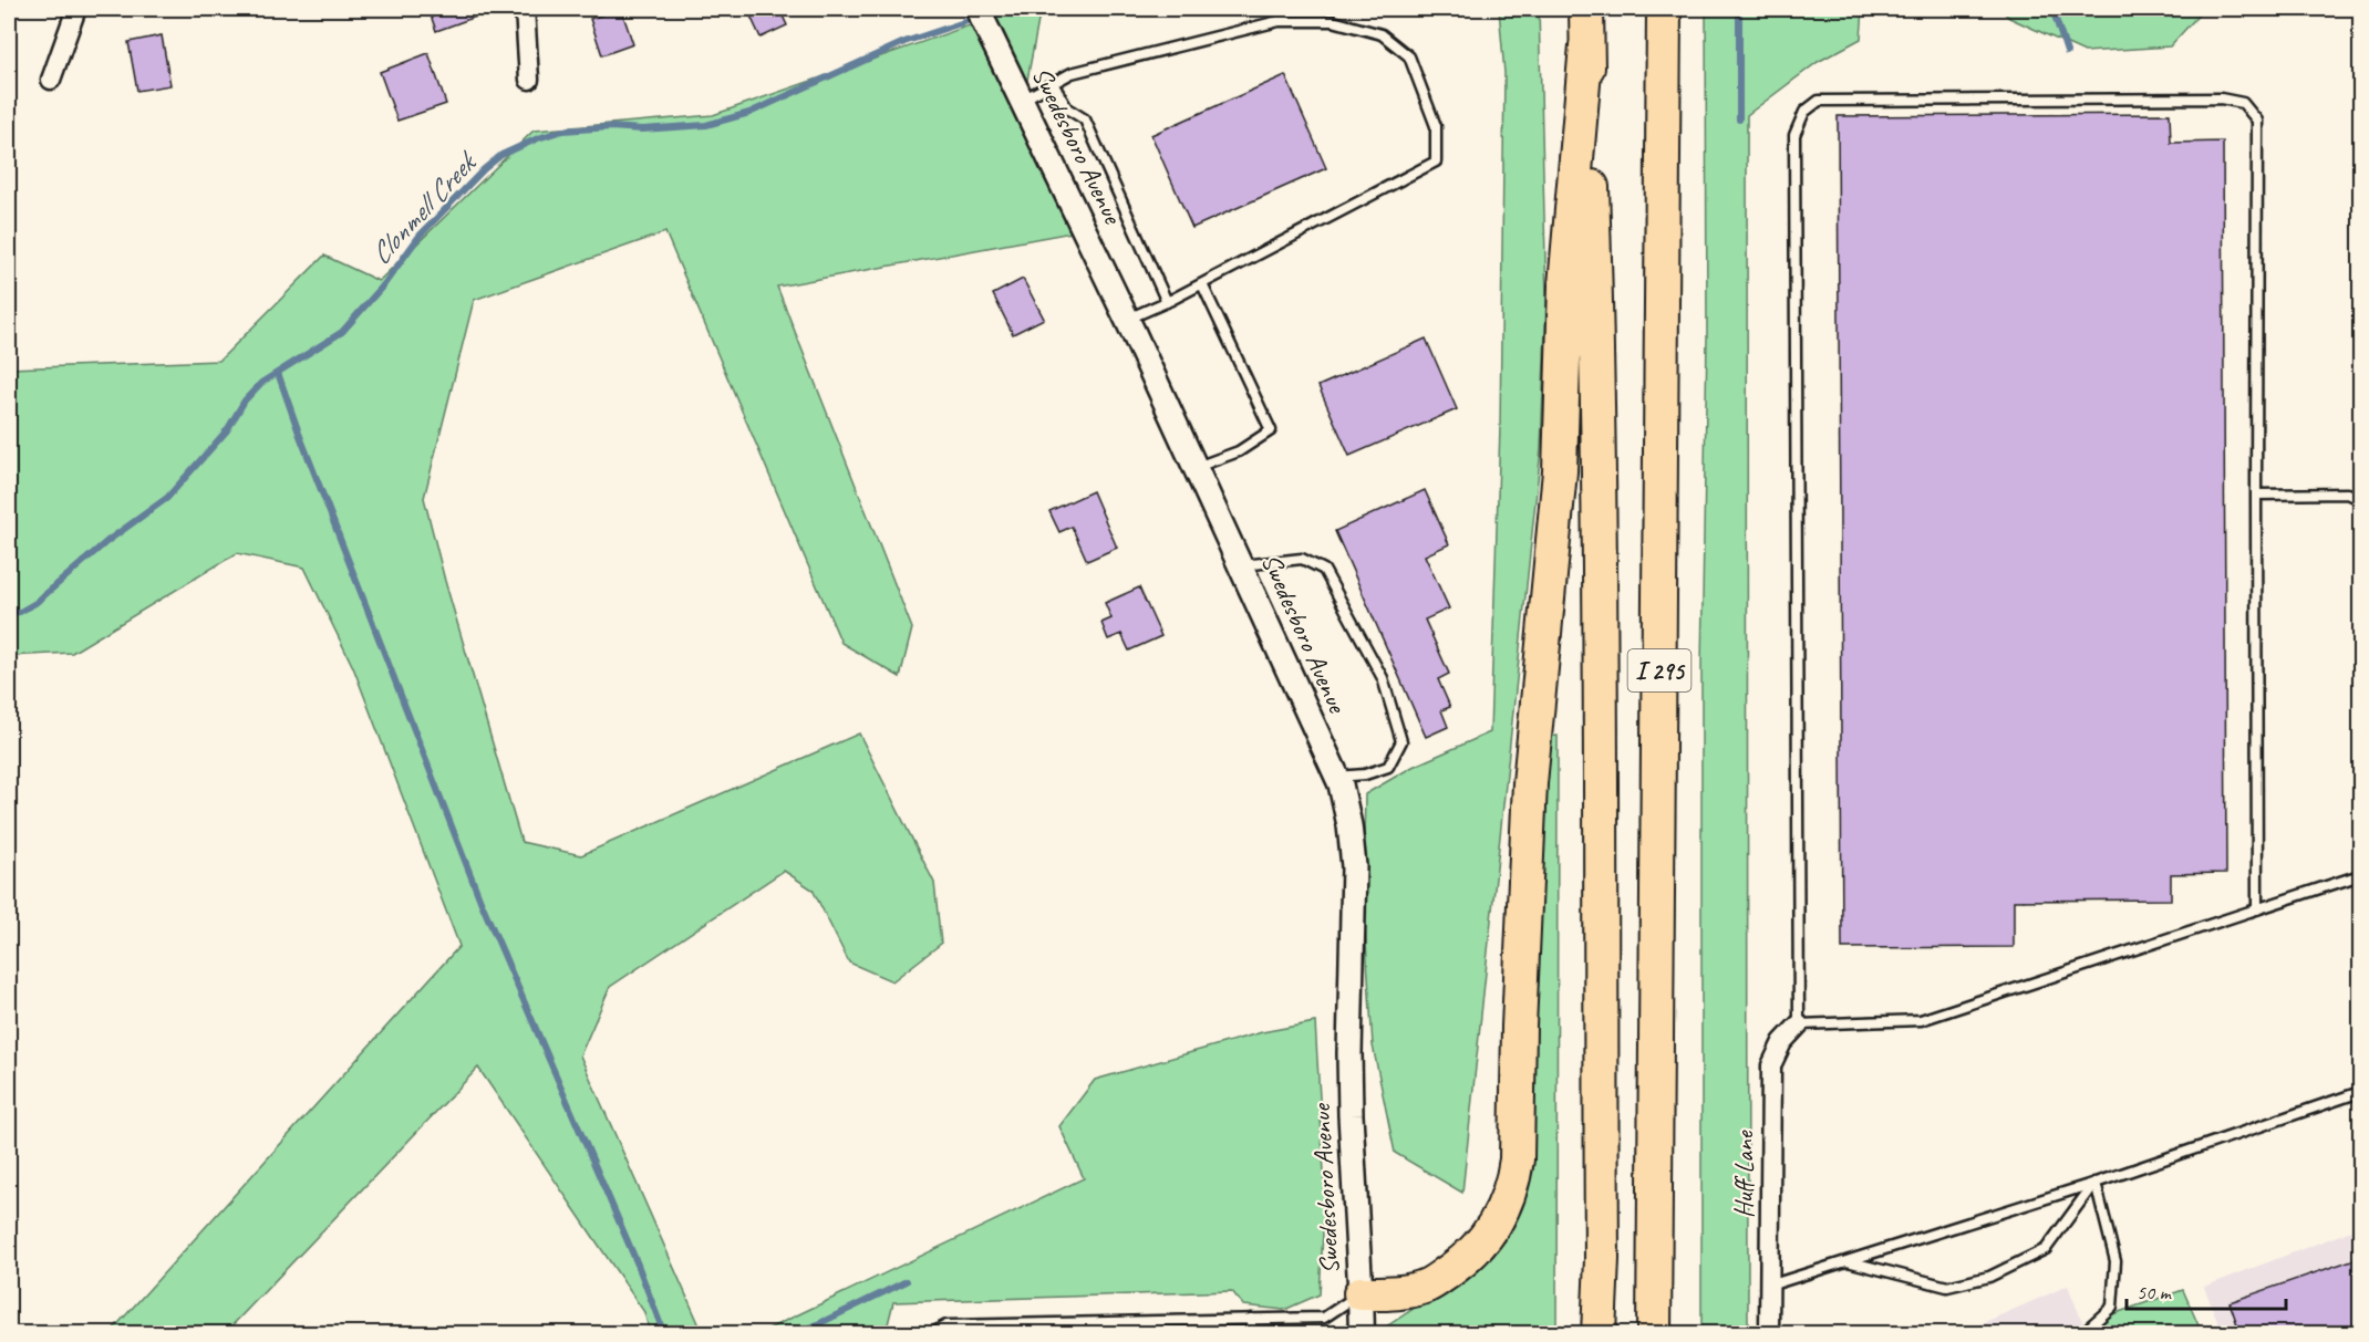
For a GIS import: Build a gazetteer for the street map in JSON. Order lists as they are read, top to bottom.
{
  "streets": {
    "highway": ["I 295"],
    "main road": ["Swedesboro Avenue"],
    "street": ["Huff Lane"]
  },
  "water": ["Clonmell Creek"],
  "scale_bar": "50 m"
}
